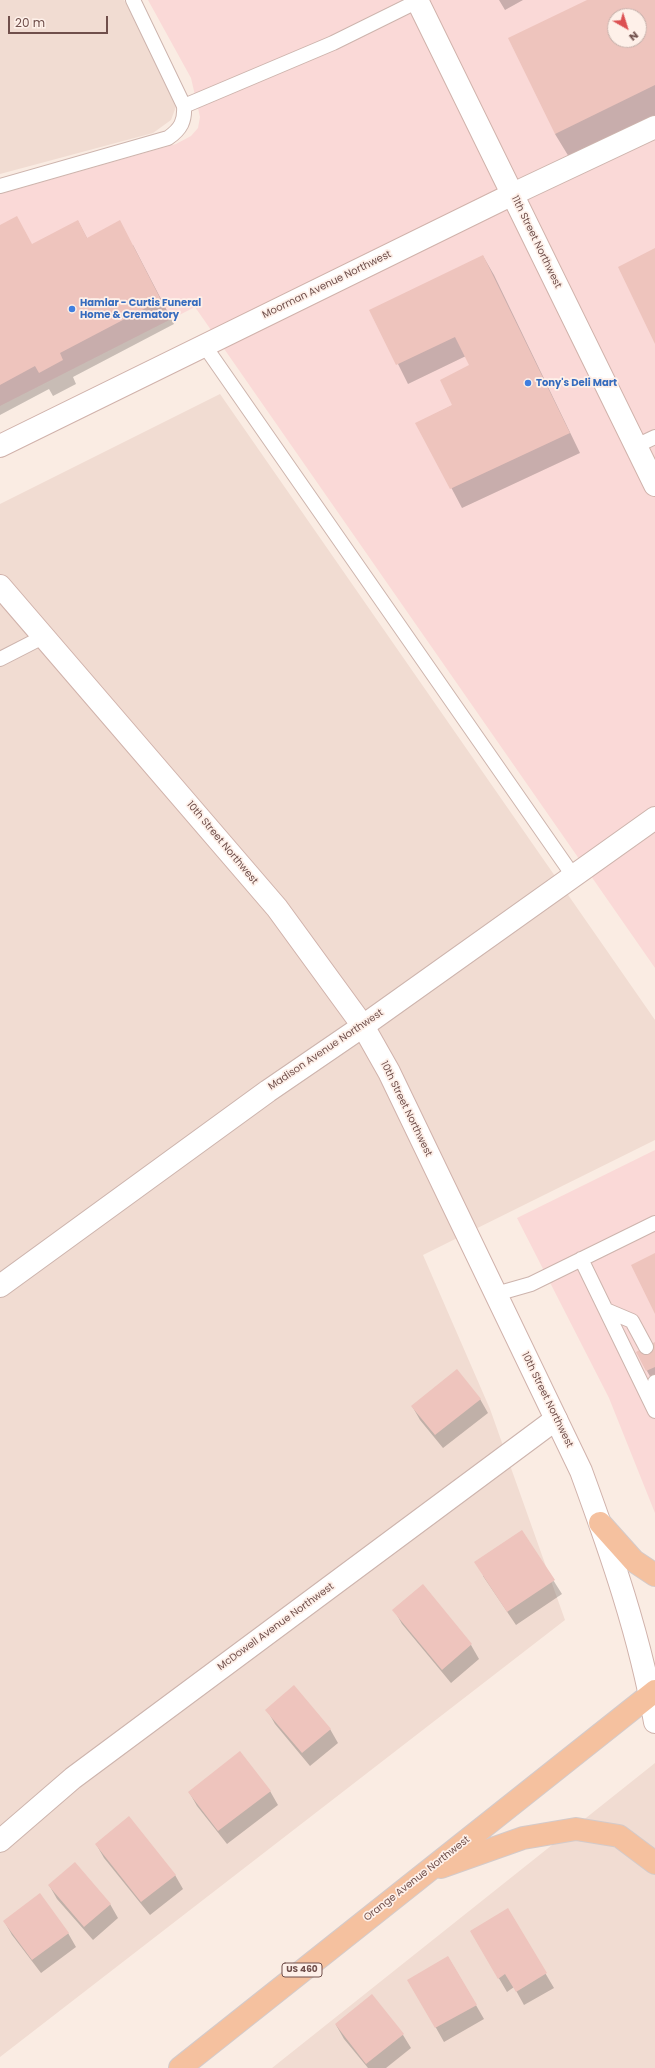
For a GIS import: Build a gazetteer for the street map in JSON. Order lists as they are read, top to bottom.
{
  "streets": {
    "main road": ["Orange Avenue Northwest", "US 460"],
    "street": [
      "11th Street Northwest",
      "Moorman Avenue Northwest",
      "10th Street Northwest",
      "Madison Avenue Northwest",
      "McDowell Avenue Northwest"
    ]
  },
  "crossings": [
    ["11th Street Northwest", "Moorman Avenue Northwest"],
    ["10th Street Northwest", "Madison Avenue Northwest"],
    ["10th Street Northwest", "McDowell Avenue Northwest"],
    ["10th Street Northwest", "Orange Avenue Northwest"]
  ],
  "places": ["Hamlar - Curtis Funeral Home & Crematory", "Tony's Deli Mart"],
  "scale_bar": "20 m",
  "north": "bottom right"
}
